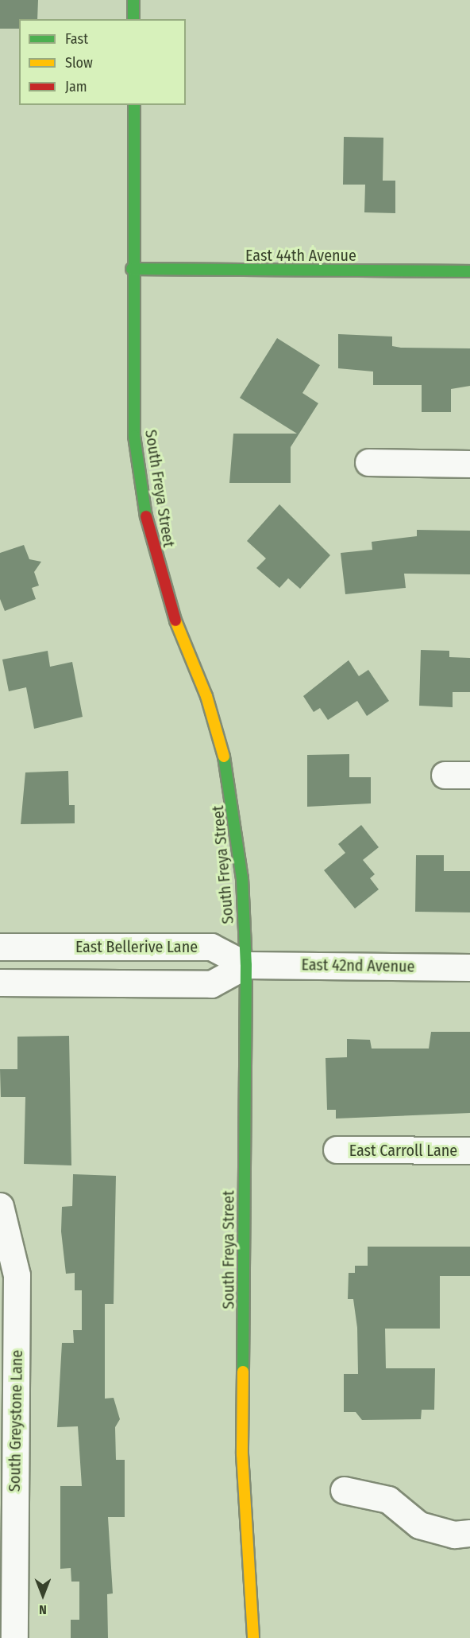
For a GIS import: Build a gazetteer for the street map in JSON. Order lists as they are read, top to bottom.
{
  "streets": {
    "main road": ["East 44th Avenue", "South Freya Street"],
    "street": [
      "East Bellerive Lane",
      "East 42nd Avenue",
      "East Carroll Lane",
      "South Greystone Lane"
    ]
  },
  "crossings": [
    ["East 44th Avenue", "South Freya Street"],
    ["South Freya Street", "East Bellerive Lane"],
    ["South Freya Street", "East 42nd Avenue"],
    ["East Bellerive Lane", "East 42nd Avenue"]
  ],
  "legend": ["Fast", "Slow", "Jam"],
  "north": "bottom"
}
